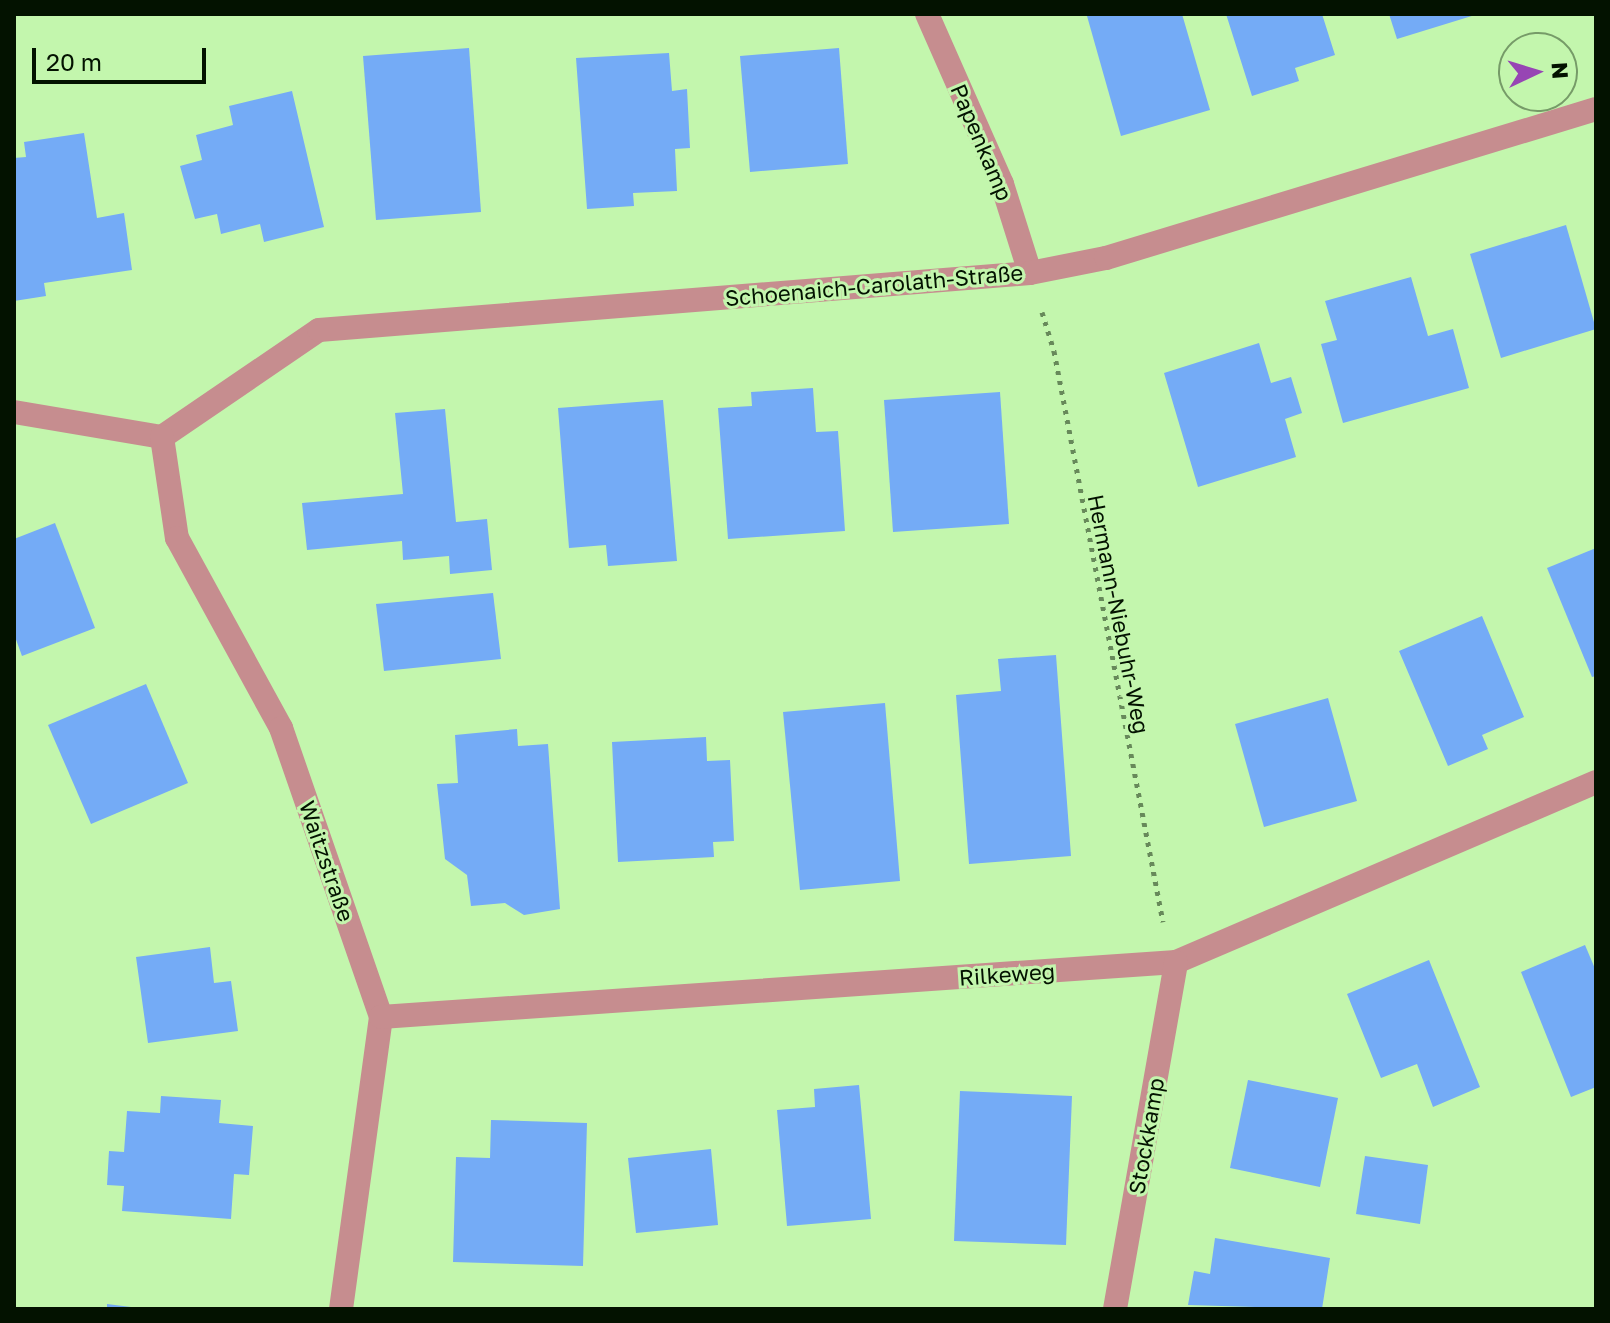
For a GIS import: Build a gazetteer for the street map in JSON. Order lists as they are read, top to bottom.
{
  "streets": {
    "street": [
      "Papenkamp",
      "Schoenaich-Carolath-Straße",
      "Waitzstraße",
      "Rilkeweg",
      "Stockkamp"
    ],
    "path": ["Hermann-Niebuhr-Weg"]
  },
  "crossings": [
    ["Papenkamp", "Schoenaich-Carolath-Straße"],
    ["Papenkamp", "Hermann-Niebuhr-Weg"],
    ["Schoenaich-Carolath-Straße", "Hermann-Niebuhr-Weg"],
    ["Schoenaich-Carolath-Straße", "Waitzstraße"],
    ["Hermann-Niebuhr-Weg", "Rilkeweg"],
    ["Hermann-Niebuhr-Weg", "Stockkamp"],
    ["Waitzstraße", "Rilkeweg"],
    ["Rilkeweg", "Stockkamp"]
  ],
  "scale_bar": "20 m",
  "north": "right"
}
